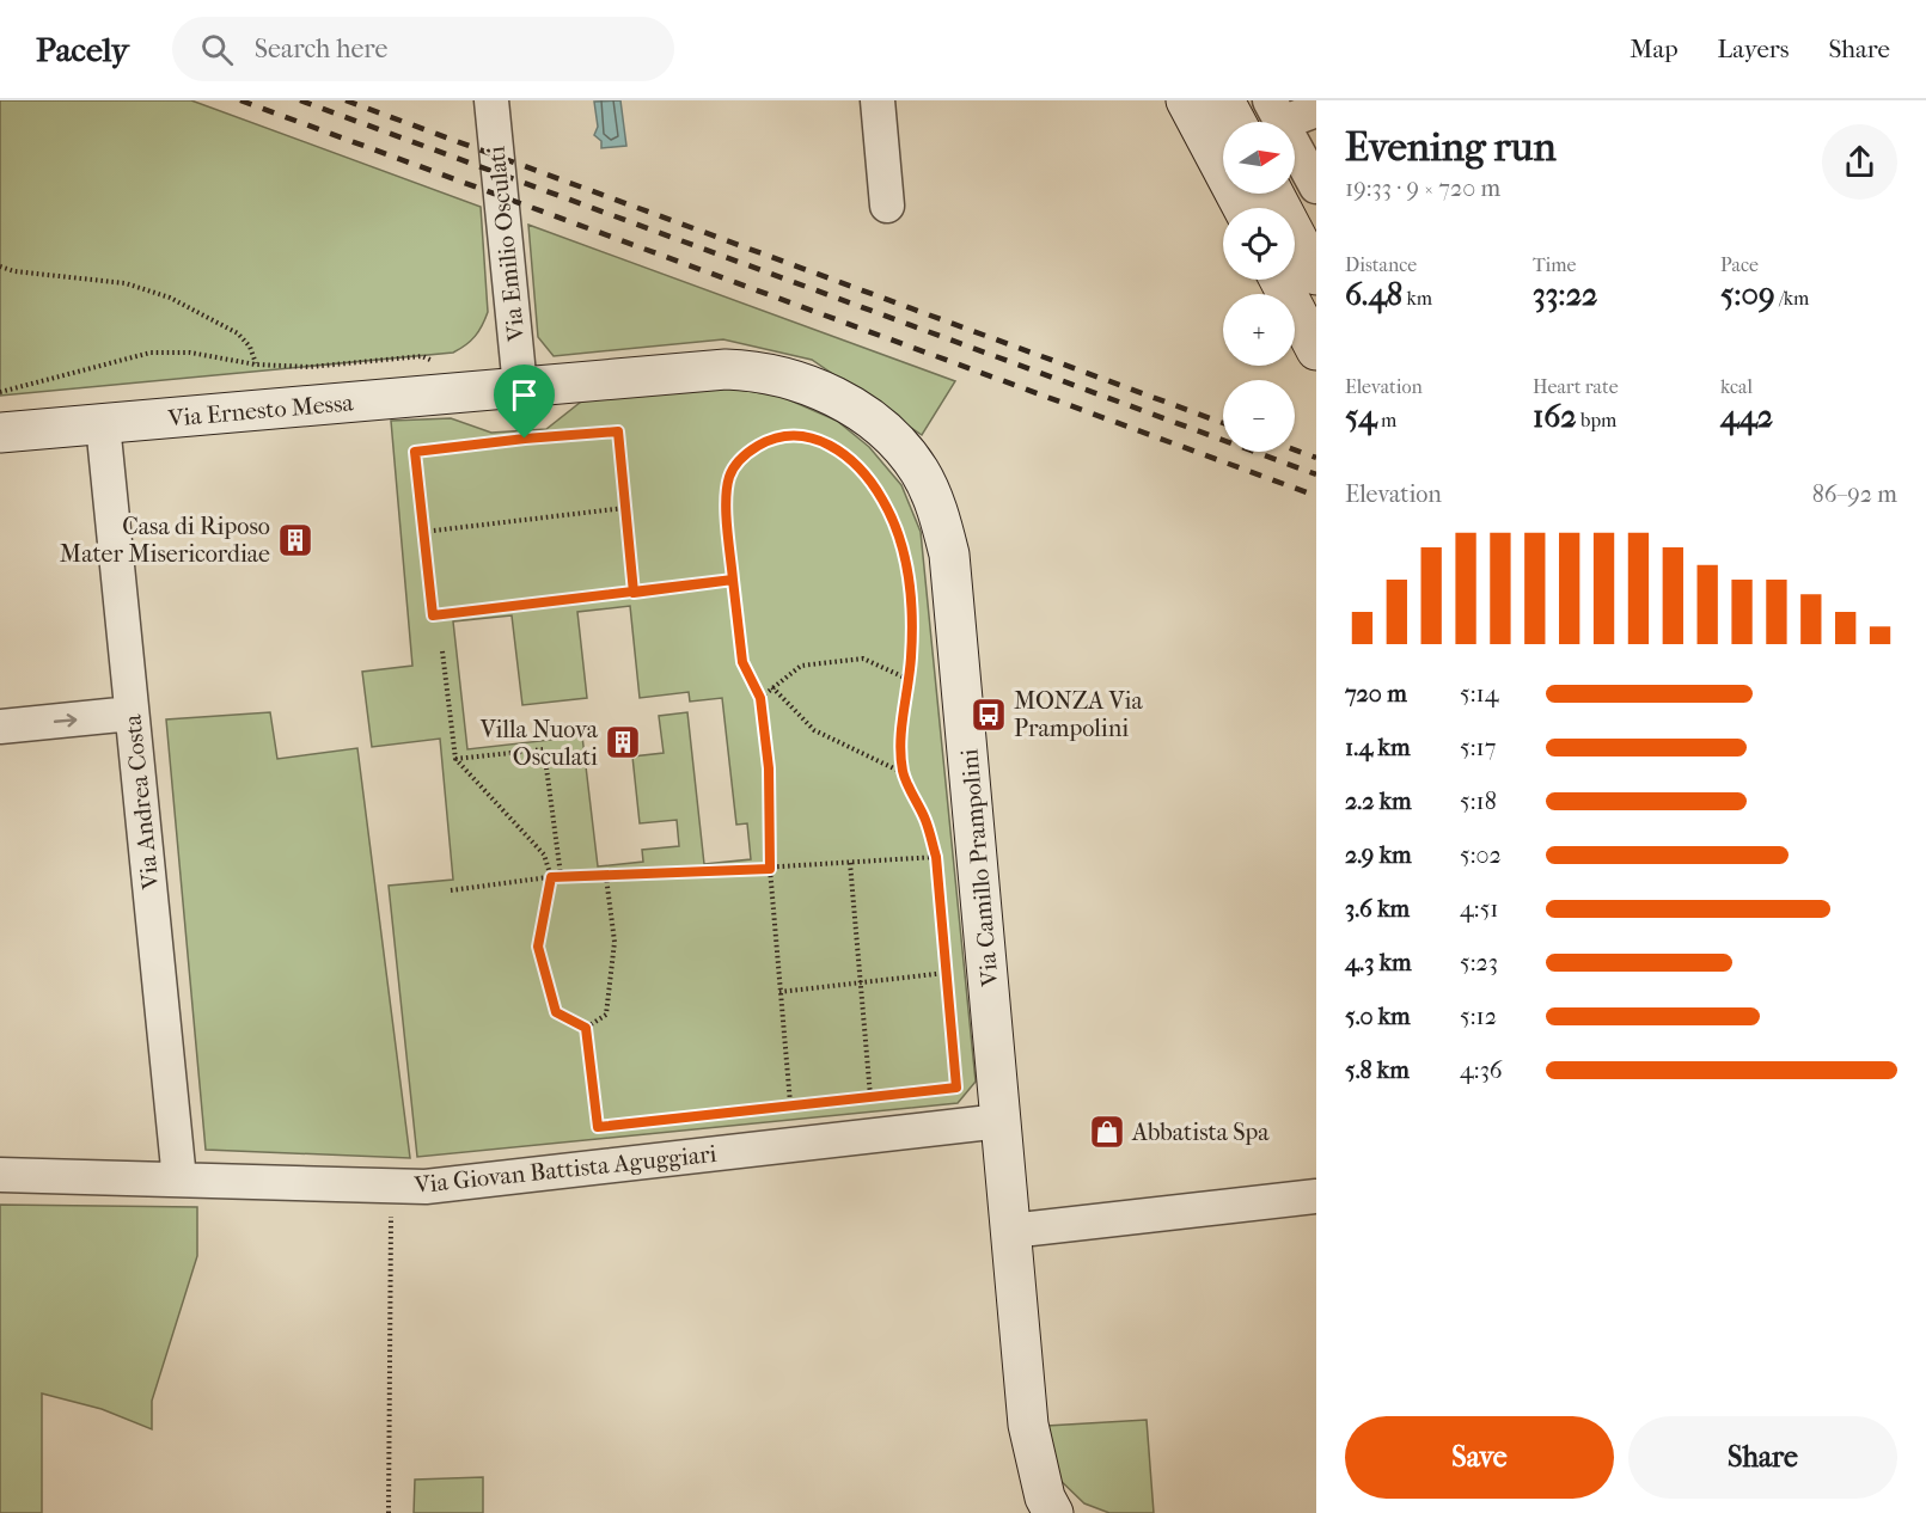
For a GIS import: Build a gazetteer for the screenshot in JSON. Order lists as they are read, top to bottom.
{
  "streets": {
    "street": [
      "Via Emilio Osculati",
      "Via Ernesto Messa",
      "Via Andrea Costa",
      "Via Camillo Prampolini",
      "Via Giovan Battista Aguggiari"
    ]
  },
  "crossings": [
    ["Via Emilio Osculati", "Via Ernesto Messa"],
    ["Via Emilio Osculati", "Via Camillo Prampolini"],
    ["Via Ernesto Messa", "Via Andrea Costa"],
    ["Via Ernesto Messa", "Via Camillo Prampolini"],
    ["Via Andrea Costa", "Via Giovan Battista Aguggiari"],
    ["Via Camillo Prampolini", "Via Giovan Battista Aguggiari"]
  ],
  "places": {
    "building": ["Casa di Riposo Mater Misericordiae", "Villa Nuova Osculati"],
    "bus stop": ["MONZA Via Prampolini"],
    "shop": ["Abbatista Spa"]
  },
  "north": "right",
  "page": {
    "header": "Pacely",
    "search": "Search here",
    "nav": ["Map", "Layers", "Share"],
    "heading": ["Evening run", "19:33 · 9 × 720 m"],
    "map_buttons": ["+", "−"],
    "stats": [
      ["Distance", "6.48 km"],
      ["Time", "33:22"],
      ["Pace", "5:09 /km"],
      ["Elevation", "54 m"],
      ["Heart rate", "162 bpm"],
      ["kcal", "442"]
    ],
    "chart": ["Elevation", "86–92 m"],
    "list": [
      {
        "name": "720 m",
        "note": "5:14"
      },
      {
        "name": "1.4 km",
        "note": "5:17"
      },
      {
        "name": "2.2 km",
        "note": "5:18"
      },
      {
        "name": "2.9 km",
        "note": "5:02"
      },
      {
        "name": "3.6 km",
        "note": "4:51"
      },
      {
        "name": "4.3 km",
        "note": "5:23"
      },
      {
        "name": "5.0 km",
        "note": "5:12"
      },
      {
        "name": "5.8 km",
        "note": "4:36"
      }
    ],
    "buttons": ["Save", "Share"]
  }
}
